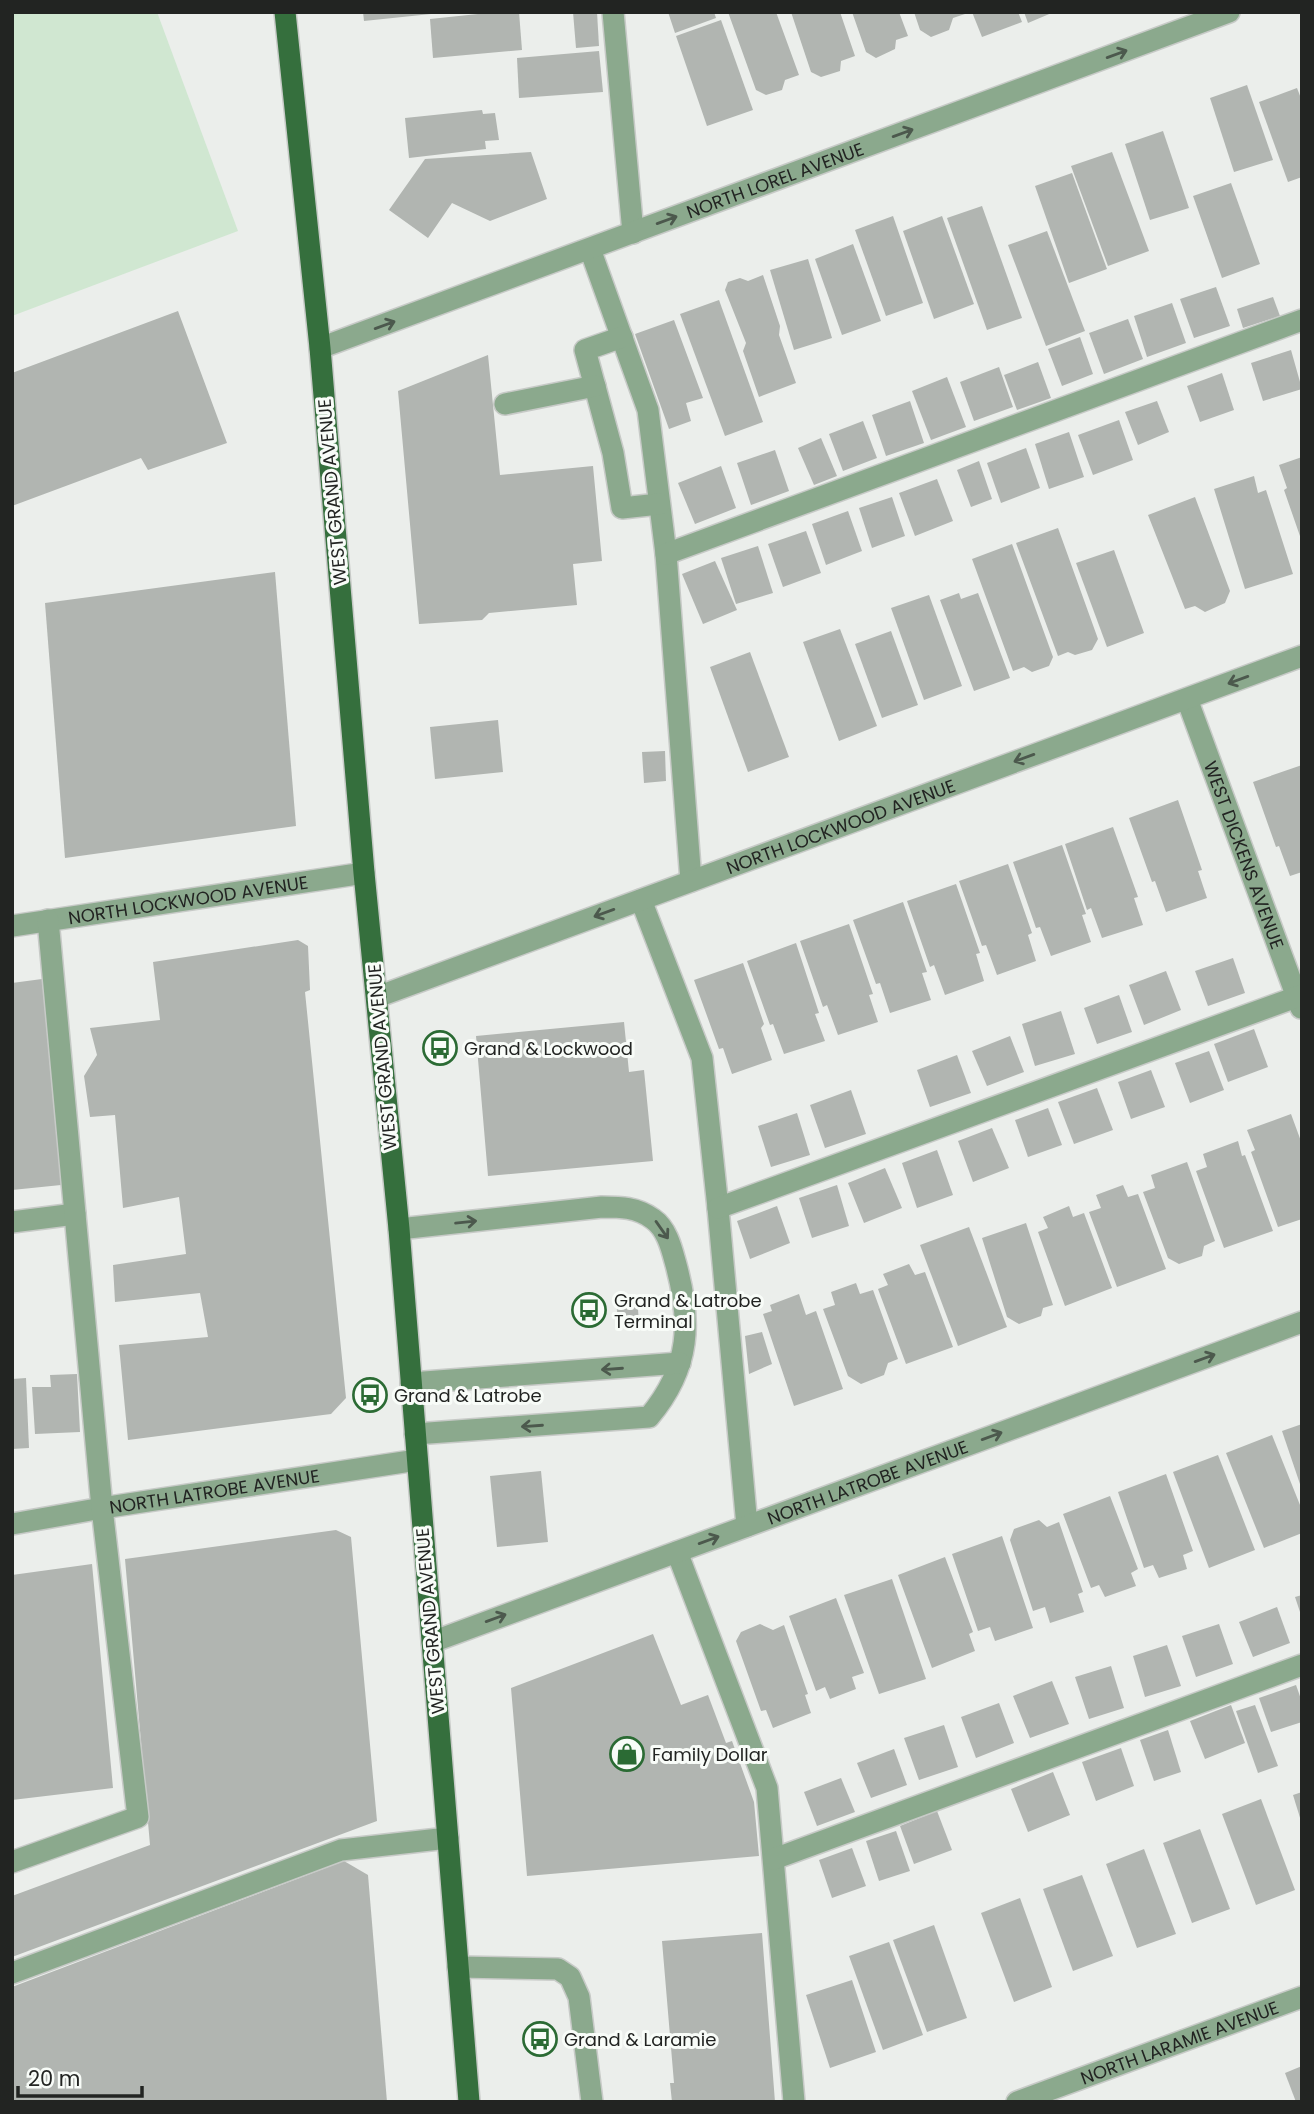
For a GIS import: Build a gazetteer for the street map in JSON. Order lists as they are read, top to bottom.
{
  "streets": {
    "main road": ["WEST GRAND AVENUE"],
    "street": [
      "NORTH LOREL AVENUE",
      "NORTH LOCKWOOD AVENUE",
      "WEST DICKENS AVENUE",
      "NORTH LATROBE AVENUE",
      "NORTH LARAMIE AVENUE"
    ]
  },
  "crossings": [
    ["NORTH LOREL AVENUE", "WEST GRAND AVENUE"],
    ["WEST GRAND AVENUE", "NORTH LOCKWOOD AVENUE"],
    ["WEST GRAND AVENUE", "NORTH LATROBE AVENUE"],
    ["NORTH LOCKWOOD AVENUE", "WEST DICKENS AVENUE"]
  ],
  "one_way": ["NORTH LOREL AVENUE", "NORTH LOCKWOOD AVENUE"],
  "places": {
    "bus stop": [
      "Grand & Lockwood",
      "Grand & Latrobe Terminal",
      "Grand & Latrobe",
      "Grand & Laramie"
    ],
    "shop": ["Family Dollar"]
  },
  "scale_bar": "20 m"
}
